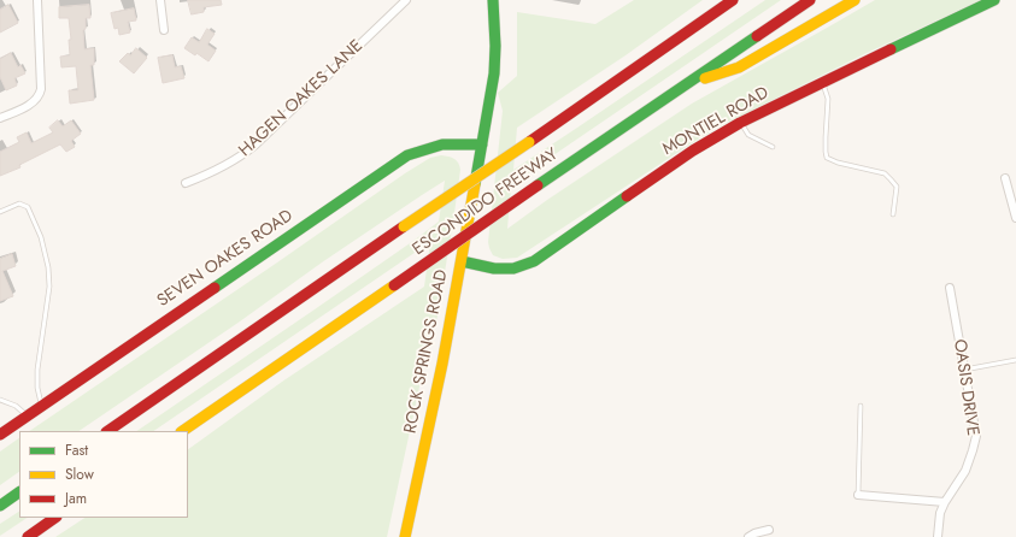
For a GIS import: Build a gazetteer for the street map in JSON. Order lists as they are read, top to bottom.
{
  "streets": {
    "main road": [
      "MONTIEL ROAD",
      "ESCONDIDO FREEWAY",
      "SEVEN OAKES ROAD",
      "ROCK SPRINGS ROAD"
    ],
    "street": ["HAGEN OAKES LANE", "OASIS DRIVE"]
  },
  "crossings": [
    ["MONTIEL ROAD", "ROCK SPRINGS ROAD"],
    ["SEVEN OAKES ROAD", "ROCK SPRINGS ROAD"]
  ],
  "legend": ["Fast", "Slow", "Jam"]
}
